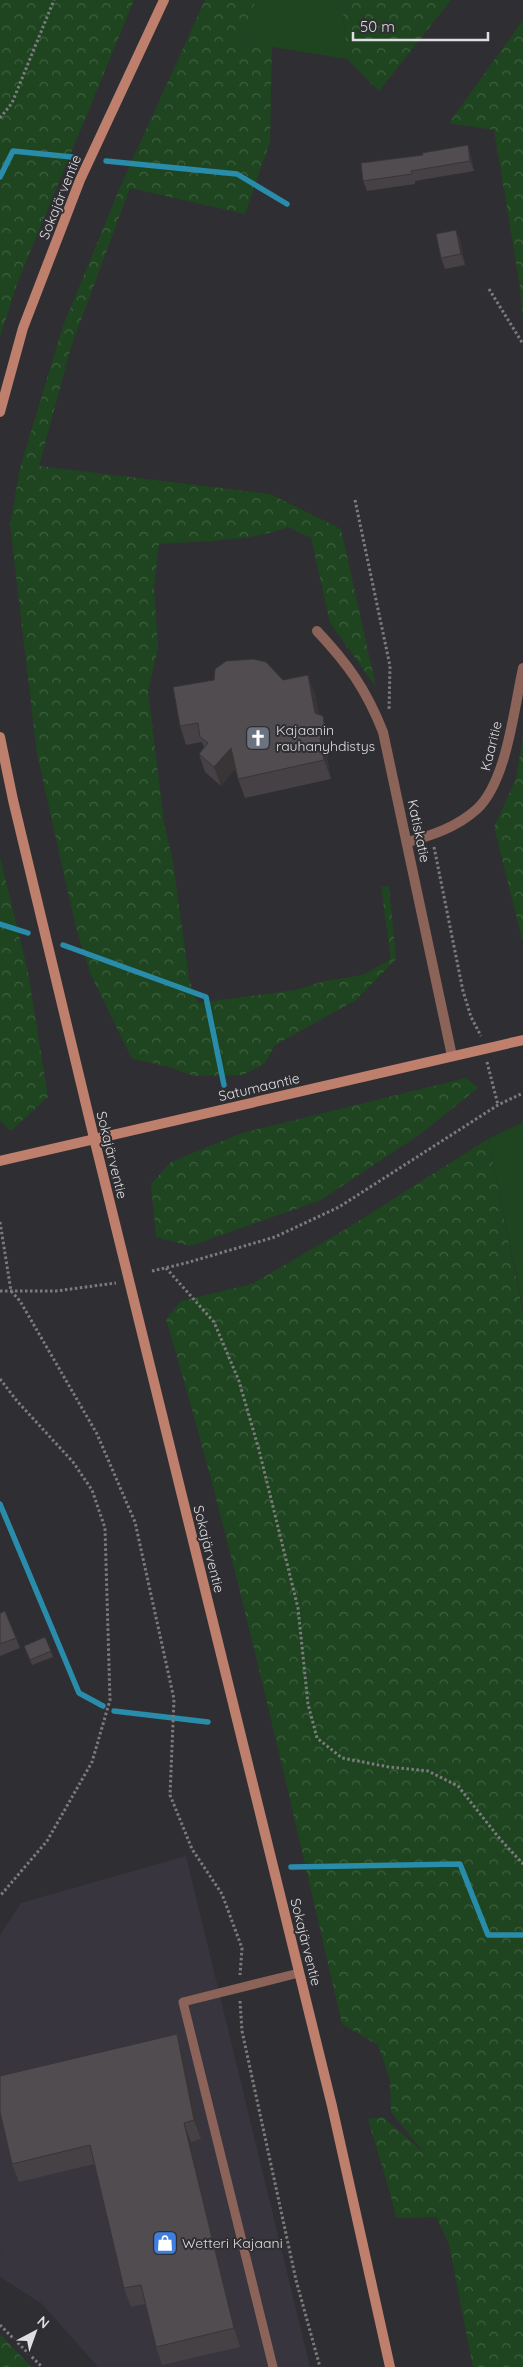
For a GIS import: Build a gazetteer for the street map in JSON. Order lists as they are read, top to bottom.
{
  "streets": {
    "street": [
      "Sokajärventie",
      "Kaaritie",
      "Katiskatie",
      "Satumaantie"
    ]
  },
  "crossings": [
    ["Sokajärventie", "Satumaantie"],
    ["Kaaritie", "Katiskatie"],
    ["Katiskatie", "Satumaantie"]
  ],
  "places": {
    "church": ["Kajaanin rauhanyhdistys"],
    "shop": ["Wetteri Kajaani"]
  },
  "scale_bar": "50 m",
  "north": "top right"
}
